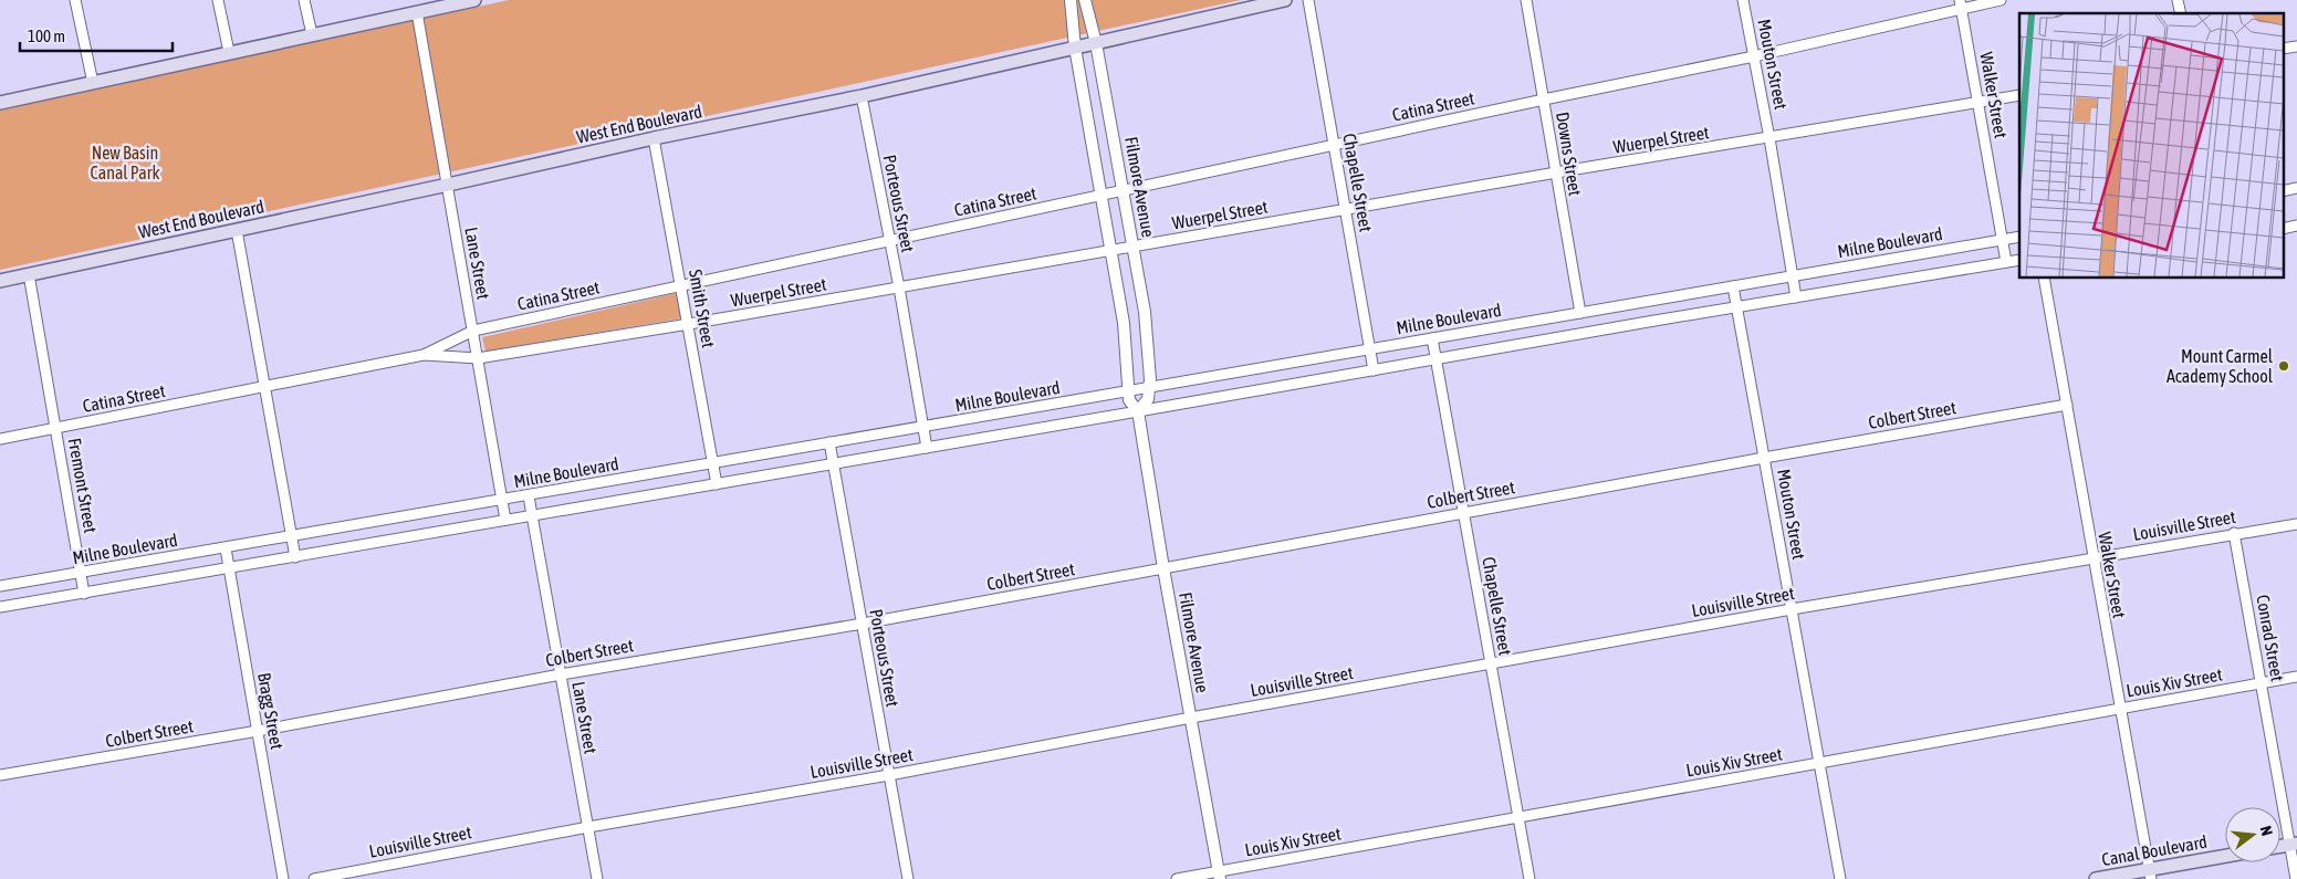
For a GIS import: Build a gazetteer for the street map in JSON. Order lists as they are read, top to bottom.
{
  "streets": {
    "main road": ["West End Boulevard", "Canal Boulevard"],
    "street": [
      "Mouton Street",
      "Walker Street",
      "Catina Street",
      "Wuerpel Street",
      "Downs Street",
      "Chapelle Street",
      "Filmore Avenue",
      "Porteous Street",
      "Milne Boulevard",
      "Lane Street",
      "Smith Street",
      "Colbert Street",
      "Fremont Street",
      "Louisville Street",
      "Conrad Street",
      "Louis Xiv Street",
      "Bragg Street"
    ]
  },
  "crossings": [
    ["Mouton Street", "Catina Street"],
    ["Mouton Street", "Wuerpel Street"],
    ["Mouton Street", "Milne Boulevard"],
    ["Mouton Street", "Colbert Street"],
    ["Mouton Street", "Louisville Street"],
    ["Mouton Street", "Louis Xiv Street"],
    ["Walker Street", "Catina Street"],
    ["Walker Street", "Wuerpel Street"],
    ["Walker Street", "Milne Boulevard"],
    ["Walker Street", "Colbert Street"],
    ["Walker Street", "Louisville Street"],
    ["Walker Street", "Louis Xiv Street"],
    ["Walker Street", "Canal Boulevard"],
    ["Catina Street", "Wuerpel Street"],
    ["Catina Street", "Downs Street"],
    ["Catina Street", "Chapelle Street"],
    ["Catina Street", "Filmore Avenue"],
    ["Catina Street", "Porteous Street"],
    ["Catina Street", "Lane Street"],
    ["Catina Street", "Smith Street"],
    ["Catina Street", "Fremont Street"],
    ["West End Boulevard", "Filmore Avenue"],
    ["West End Boulevard", "Porteous Street"],
    ["West End Boulevard", "Lane Street"],
    ["West End Boulevard", "Smith Street"],
    ["West End Boulevard", "Fremont Street"],
    ["Wuerpel Street", "Downs Street"],
    ["Wuerpel Street", "Chapelle Street"],
    ["Wuerpel Street", "Filmore Avenue"],
    ["Wuerpel Street", "Porteous Street"],
    ["Wuerpel Street", "Lane Street"],
    ["Wuerpel Street", "Smith Street"],
    ["Downs Street", "Milne Boulevard"],
    ["Chapelle Street", "Milne Boulevard"],
    ["Chapelle Street", "Colbert Street"],
    ["Chapelle Street", "Louisville Street"],
    ["Chapelle Street", "Louis Xiv Street"],
    ["Filmore Avenue", "Milne Boulevard"],
    ["Filmore Avenue", "Colbert Street"],
    ["Filmore Avenue", "Louisville Street"],
    ["Filmore Avenue", "Louis Xiv Street"],
    ["Porteous Street", "Milne Boulevard"],
    ["Porteous Street", "Colbert Street"],
    ["Porteous Street", "Louisville Street"],
    ["Milne Boulevard", "Lane Street"],
    ["Milne Boulevard", "Smith Street"],
    ["Milne Boulevard", "Fremont Street"],
    ["Milne Boulevard", "Bragg Street"],
    ["Lane Street", "Colbert Street"],
    ["Lane Street", "Louisville Street"],
    ["Colbert Street", "Bragg Street"],
    ["Louisville Street", "Conrad Street"],
    ["Conrad Street", "Louis Xiv Street"]
  ],
  "parks": ["New Basin Canal Park"],
  "places": ["Mount Carmel Academy School"],
  "scale_bar": "100 m",
  "north": "right"
}
